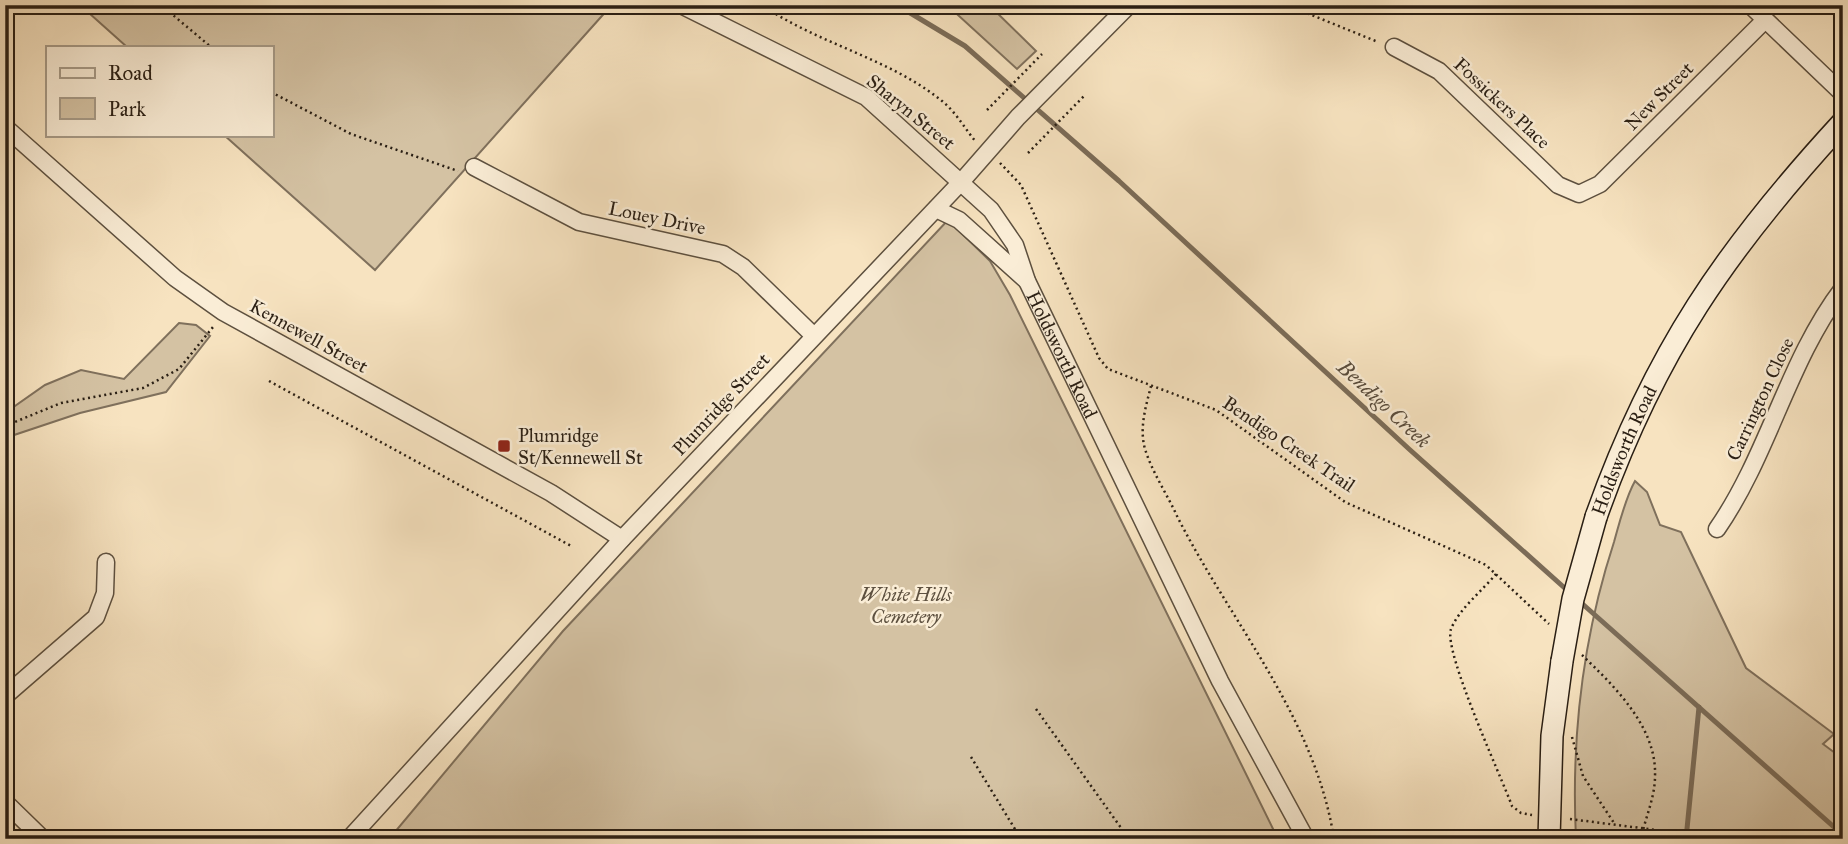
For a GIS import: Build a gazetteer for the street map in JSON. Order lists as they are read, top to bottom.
{
  "streets": {
    "main road": ["Holdsworth Road"],
    "street": [
      "New Street",
      "Fossickers Place",
      "Sharyn Street",
      "Louey Drive",
      "Kennewell Street",
      "Carrington Close",
      "Plumridge Street"
    ],
    "path": ["Bendigo Creek Trail"]
  },
  "crossings": [
    ["New Street", "Fossickers Place"],
    ["Sharyn Street", "Holdsworth Road"],
    ["Sharyn Street", "Plumridge Street"],
    ["Louey Drive", "Plumridge Street"],
    ["Kennewell Street", "Plumridge Street"],
    ["Holdsworth Road", "Plumridge Street"]
  ],
  "water": ["Bendigo Creek"],
  "parks": ["White Hills Cemetery"],
  "places": {
    "transit": ["Plumridge St/Kennewell St"]
  },
  "legend": ["Road", "Park"]
}
